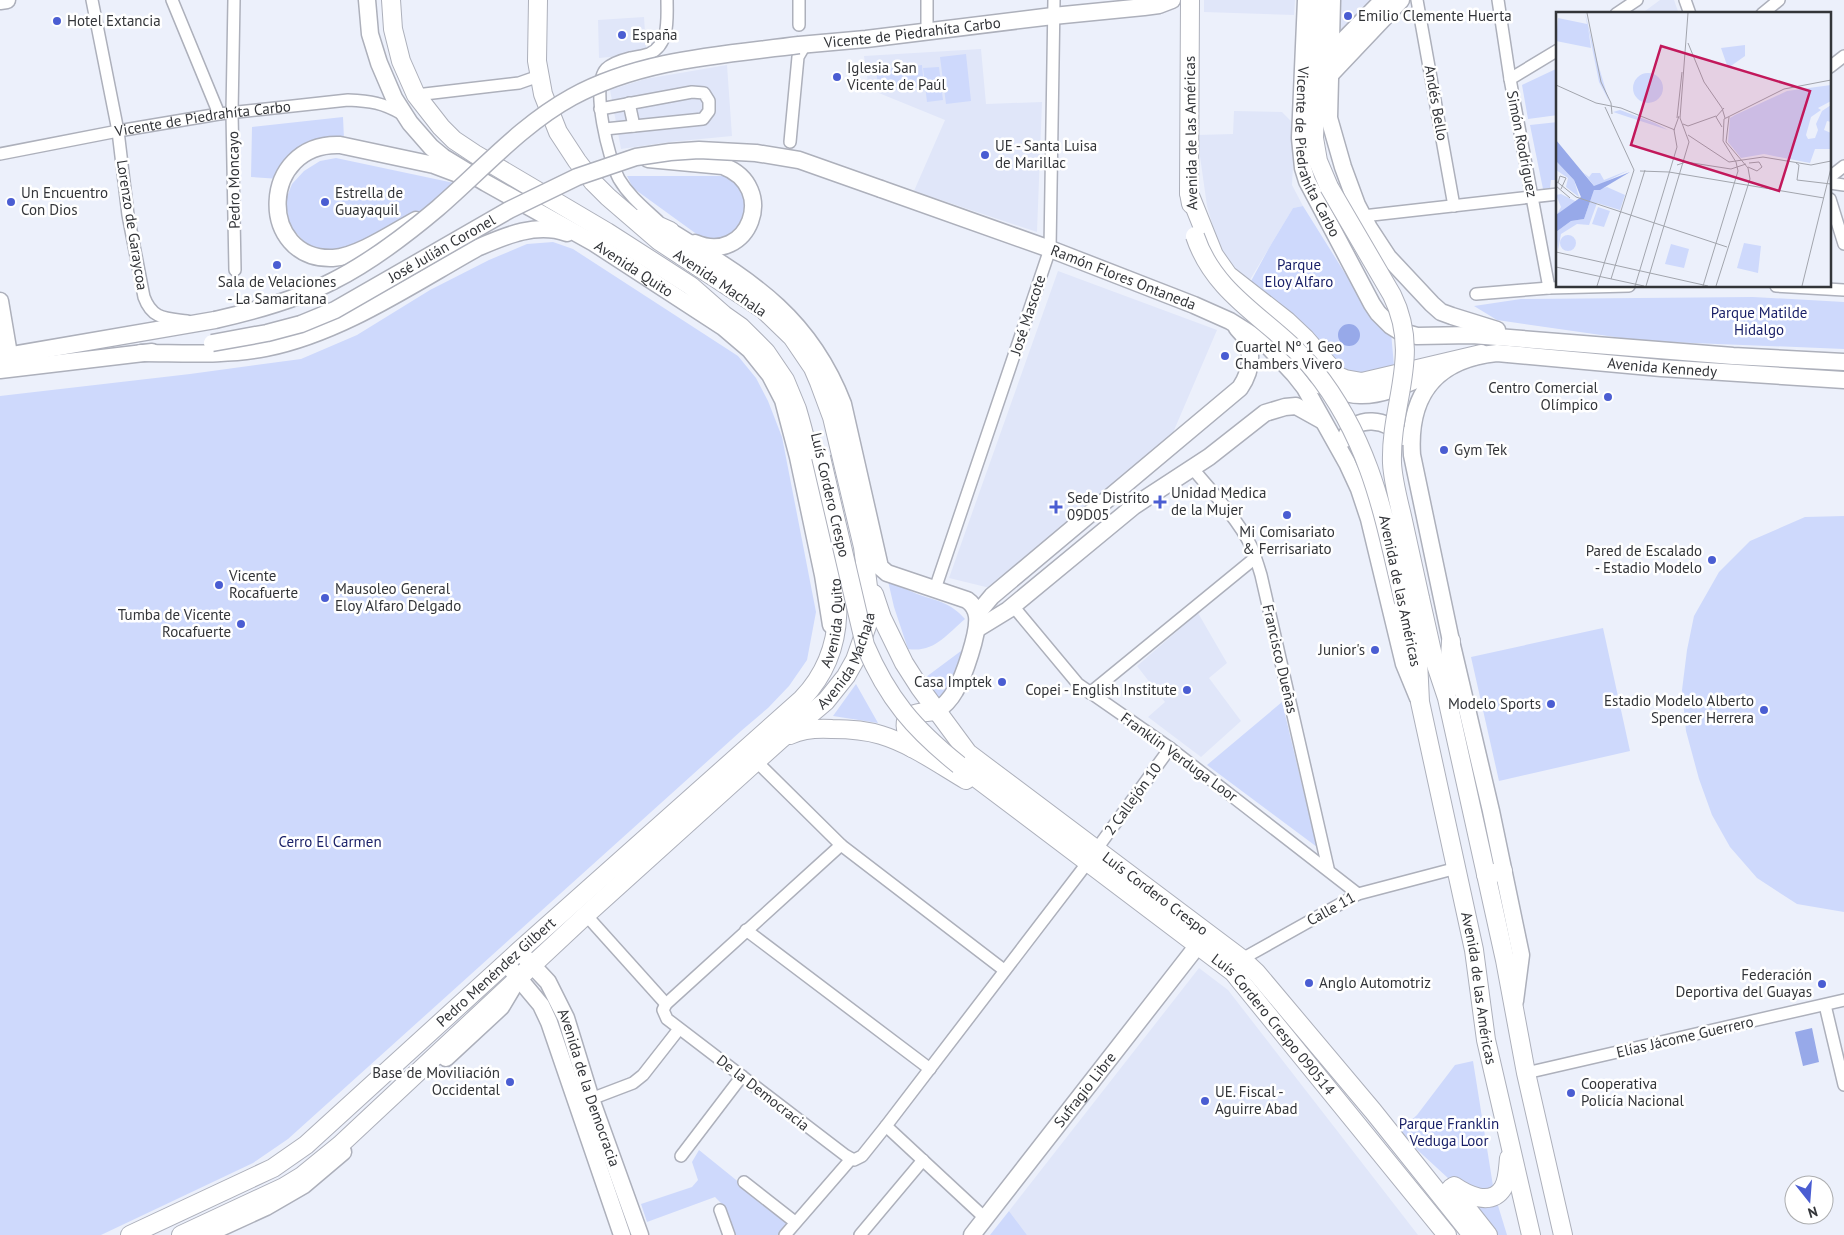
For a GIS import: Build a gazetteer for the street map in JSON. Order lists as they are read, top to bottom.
{
  "streets": {
    "main road": [
      "Vicente de Piedrahíta Carbo",
      "Avenida de las Américas",
      "José Julián Coronel",
      "Avenida Quito",
      "Ramón Flores Ontaneda",
      "Avenida Machala",
      "Avenida Kennedy",
      "Luís Cordero Crespo",
      "Pedro Menéndez Gilbert",
      "Luís Cordero Crespo 090514",
      "Avenida de la Democracia",
      "Sufragio Libre"
    ],
    "street": [
      "Andés Bello",
      "Simón Rodríguez",
      "Pedro Moncayo",
      "Lorenzo de Garaycoa",
      "José Mascote",
      "Francisco Dueñas",
      "Franklin Verduga Loor",
      "2 Callejón 10",
      "Calle 11",
      "Elías Jácome Guerrero",
      "De la Democracia"
    ]
  },
  "crossings": [
    ["Vicente de Piedrahíta Carbo", "Pedro Moncayo"],
    ["Vicente de Piedrahíta Carbo", "Lorenzo de Garaycoa"],
    ["Vicente de Piedrahíta Carbo", "José Julián Coronel"],
    ["Vicente de Piedrahíta Carbo", "Avenida Quito"],
    ["Vicente de Piedrahíta Carbo", "José Mascote"],
    ["Vicente de Piedrahíta Carbo", "Avenida Kennedy"],
    ["Avenida de las Américas", "Calle 11"],
    ["Avenida de las Américas", "Elías Jácome Guerrero"],
    ["Lorenzo de Garaycoa", "José Julián Coronel"],
    ["José Julián Coronel", "Ramón Flores Ontaneda"],
    ["Avenida Quito", "Luís Cordero Crespo"],
    ["Avenida Quito", "Pedro Menéndez Gilbert"],
    ["Ramón Flores Ontaneda", "José Mascote"],
    ["Avenida Machala", "José Mascote"],
    ["Avenida Machala", "Luís Cordero Crespo"],
    ["Avenida Machala", "Pedro Menéndez Gilbert"],
    ["Luís Cordero Crespo", "2 Callejón 10"],
    ["Luís Cordero Crespo", "Calle 11"],
    ["Luís Cordero Crespo", "Luís Cordero Crespo 090514"],
    ["Francisco Dueñas", "Franklin Verduga Loor"],
    ["Franklin Verduga Loor", "2 Callejón 10"],
    ["Franklin Verduga Loor", "Calle 11"],
    ["2 Callejón 10", "Luís Cordero Crespo 090514"],
    ["Pedro Menéndez Gilbert", "Avenida de la Democracia"],
    ["Luís Cordero Crespo 090514", "Sufragio Libre"]
  ],
  "parks": [
    "Parque Eloy Alfaro",
    "Parque Matilde Hidalgo",
    "Cerro El Carmen",
    "Parque Franklin Veduga Loor"
  ],
  "places": {
    "other": [
      "Emilio Clemente Huerta",
      "Hotel Extancia",
      "España",
      "Iglesia San Vicente de Paúl",
      "UE - Santa Luisa de Marillac",
      "Un Encuentro Con Dios",
      "Estrella de Guayaquil",
      "Sala de Velaciones - La Samaritana",
      "Cuartel Nº 1 Geo Chambers Vivero",
      "Centro Comercial Olímpico",
      "Gym Tek",
      "Mi Comisariato & Ferrisariato",
      "Pared de Escalado - Estadio Modelo",
      "Vicente Rocafuerte",
      "Mausoleo General Eloy Alfaro Delgado",
      "Tumba de Vicente Rocafuerte",
      "Junior's",
      "Casa Imptek",
      "Copei - English Institute",
      "Modelo Sports",
      "Estadio Modelo Alberto Spencer Herrera",
      "Anglo Automotriz",
      "Federación Deportiva del Guayas",
      "Base de Moviliación Occidental",
      "Cooperativa Policía Nacional",
      "UE. Fiscal - Aguirre Abad"
    ],
    "health": ["Unidad Medica de la Mujer", "Sede Distrito 09D05"]
  },
  "north": "bottom"
}
